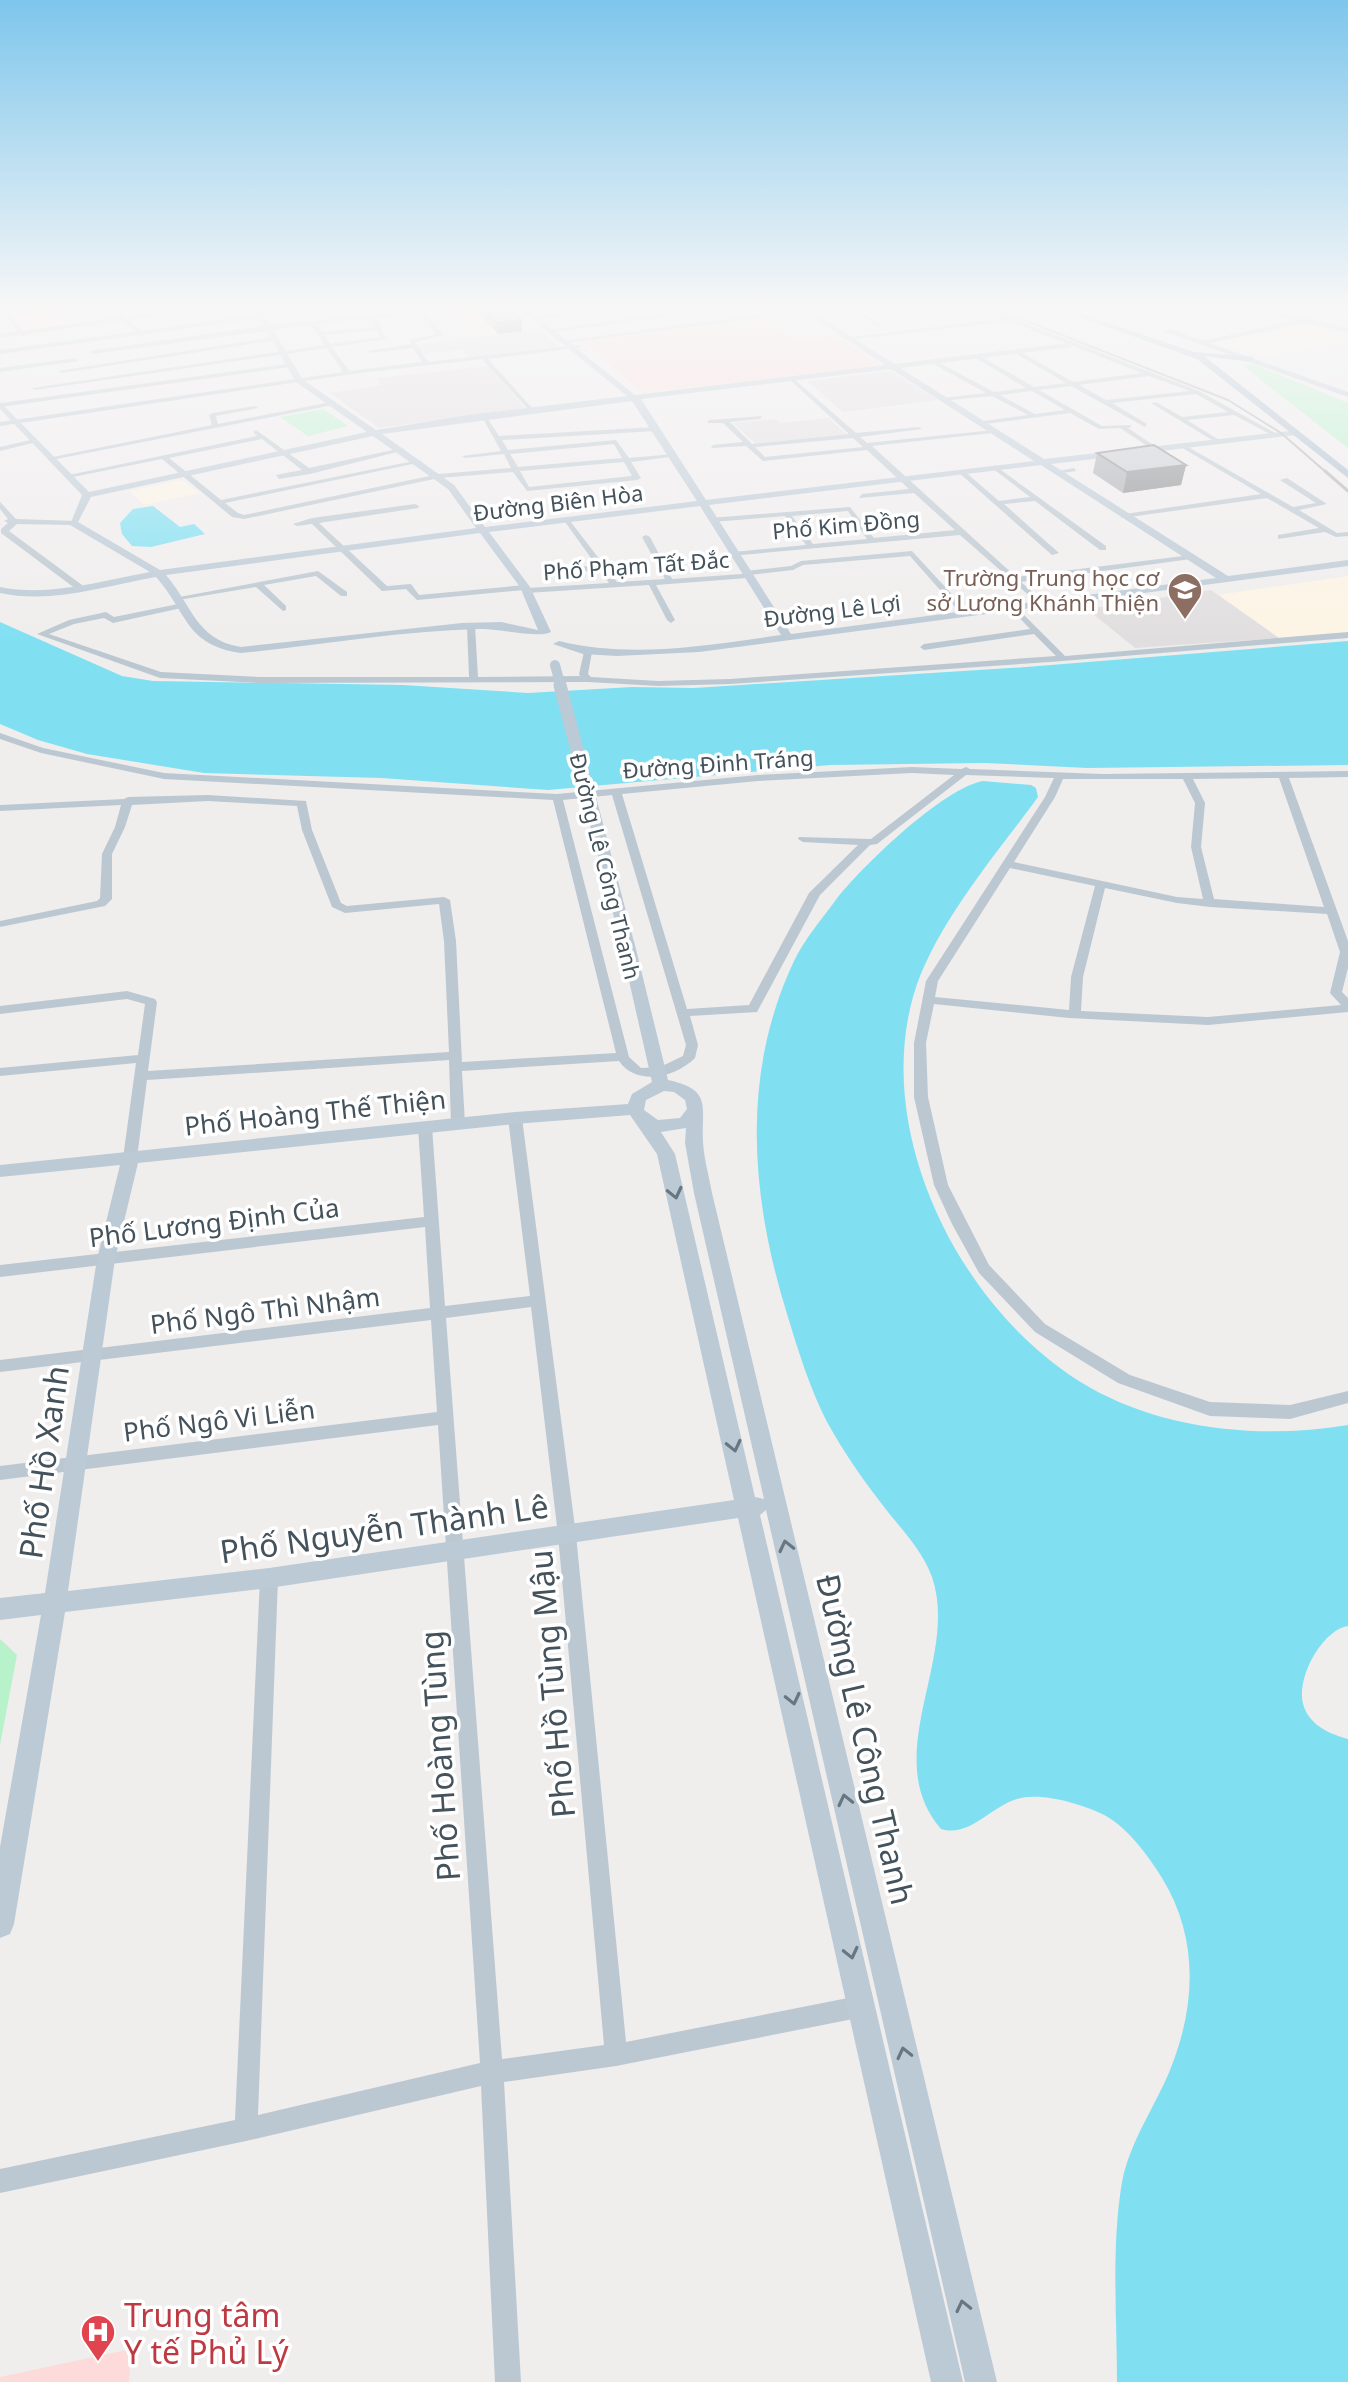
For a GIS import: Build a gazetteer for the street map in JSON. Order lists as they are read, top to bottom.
{
  "streets": {
    "street": [
      "Đường Biên Hòa",
      "Phố Kim Đồng",
      "Phố Phạm Tất Đắc",
      "Đường Lê Lợi",
      "Đường Đinh Tráng",
      "Đường Lê Công Thanh",
      "Phố Hoàng Thế Thiện",
      "Phố Lương Định Của",
      "Phố Ngô Thì Nhậm",
      "Phố Ngô Vi Liễn",
      "Phố Hồ Xanh",
      "Phố Nguyễn Thành Lê",
      "Phố Hồ Tùng Mậu",
      "Phố Hoàng Tùng"
    ]
  },
  "crossings": [
    ["Đường Biên Hòa", "Phố Phạm Tất Đắc"],
    ["Phố Phạm Tất Đắc", "Đường Lê Lợi"],
    ["Đường Lê Lợi", "Đường Lê Công Thanh"],
    ["Đường Lê Công Thanh", "Phố Hoàng Thế Thiện"],
    ["Đường Lê Công Thanh", "Phố Nguyễn Thành Lê"],
    ["Phố Hoàng Thế Thiện", "Phố Hồ Xanh"],
    ["Phố Hoàng Thế Thiện", "Phố Hồ Tùng Mậu"],
    ["Phố Hoàng Thế Thiện", "Phố Hoàng Tùng"],
    ["Phố Lương Định Của", "Phố Hồ Xanh"],
    ["Phố Lương Định Của", "Phố Hoàng Tùng"],
    ["Phố Ngô Thì Nhậm", "Phố Hồ Xanh"],
    ["Phố Ngô Thì Nhậm", "Phố Hồ Tùng Mậu"],
    ["Phố Ngô Thì Nhậm", "Phố Hoàng Tùng"],
    ["Phố Ngô Vi Liễn", "Phố Hồ Xanh"],
    ["Phố Ngô Vi Liễn", "Phố Hoàng Tùng"],
    ["Phố Hồ Xanh", "Phố Nguyễn Thành Lê"],
    ["Phố Nguyễn Thành Lê", "Phố Hồ Tùng Mậu"],
    ["Phố Nguyễn Thành Lê", "Phố Hoàng Tùng"]
  ],
  "places": {
    "school or university": ["Trường Trung học cơ sở Lương Khánh Thiện"],
    "hospital": ["Trung tâm Y tế Phủ Lý"]
  }
}
